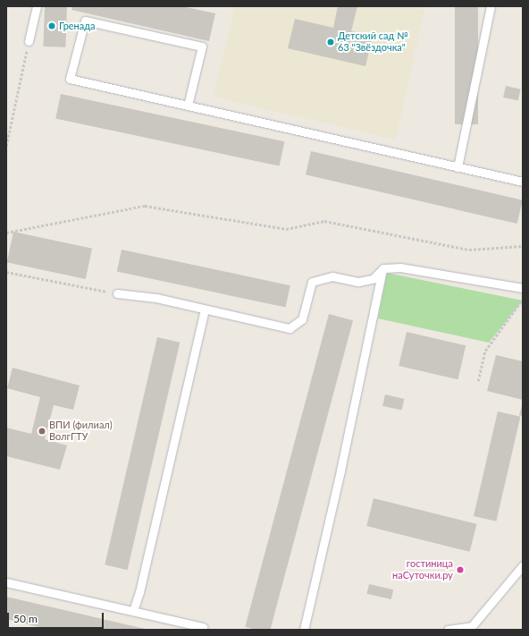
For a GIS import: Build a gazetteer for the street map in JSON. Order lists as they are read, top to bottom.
{
  "places": [
    "Гренада",
    "Детский сад № 63 \"Звёздочка\"",
    "ВПИ (филиал) ВолгГТУ",
    "гостиница наСуточки.ру"
  ],
  "scale_bar": "50 m"
}
